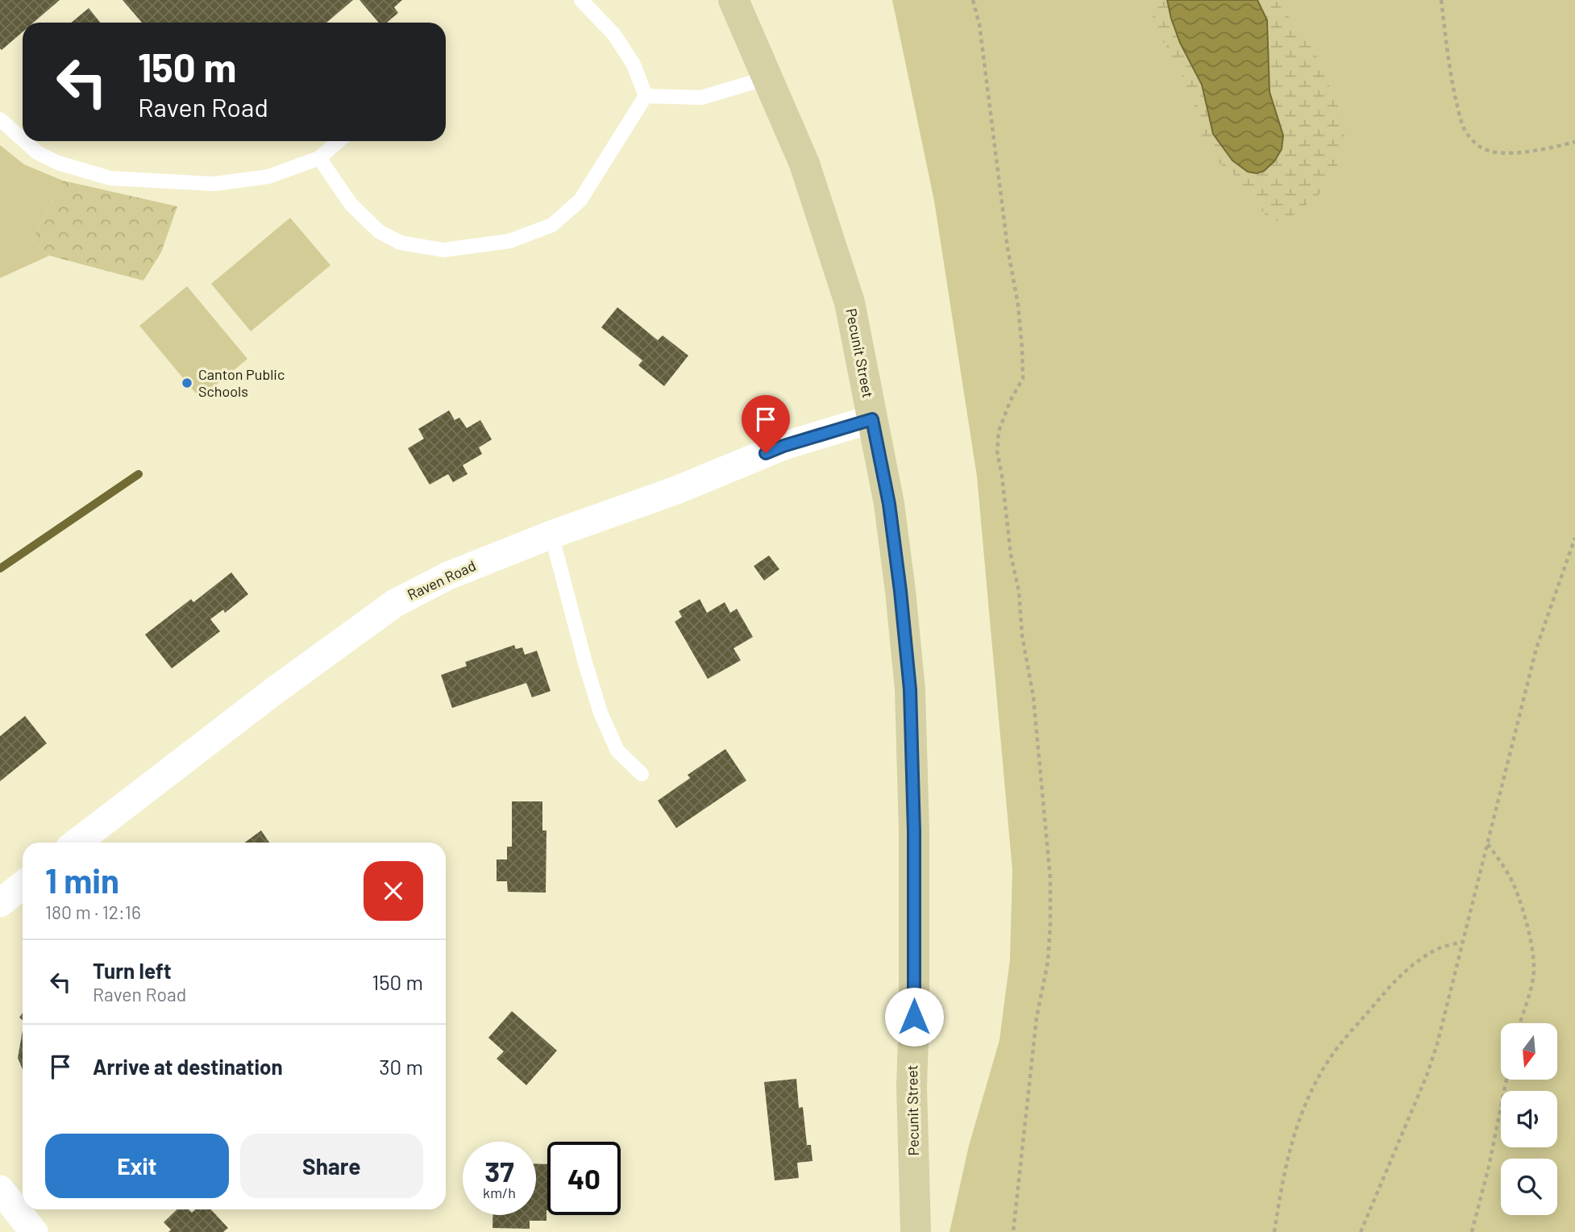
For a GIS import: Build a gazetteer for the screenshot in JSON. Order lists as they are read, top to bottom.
{
  "streets": {
    "street": ["Pecunit Street", "Raven Road"]
  },
  "crossings": [
    ["Pecunit Street", "Raven Road"]
  ],
  "places": ["Canton Public Schools"],
  "north": "bottom",
  "page": {
    "turn": ["150 m", "Raven Road"],
    "heading": ["1 min", "180 m · 12:16"],
    "list": [
      {
        "name": "Turn left",
        "note": "Raven Road",
        "value": "150 m"
      },
      {
        "name": "Arrive at destination",
        "value": "30 m"
      }
    ],
    "buttons": ["Exit", "Share"],
    "speed": "37 km/h",
    "limit": "40"
  }
}
